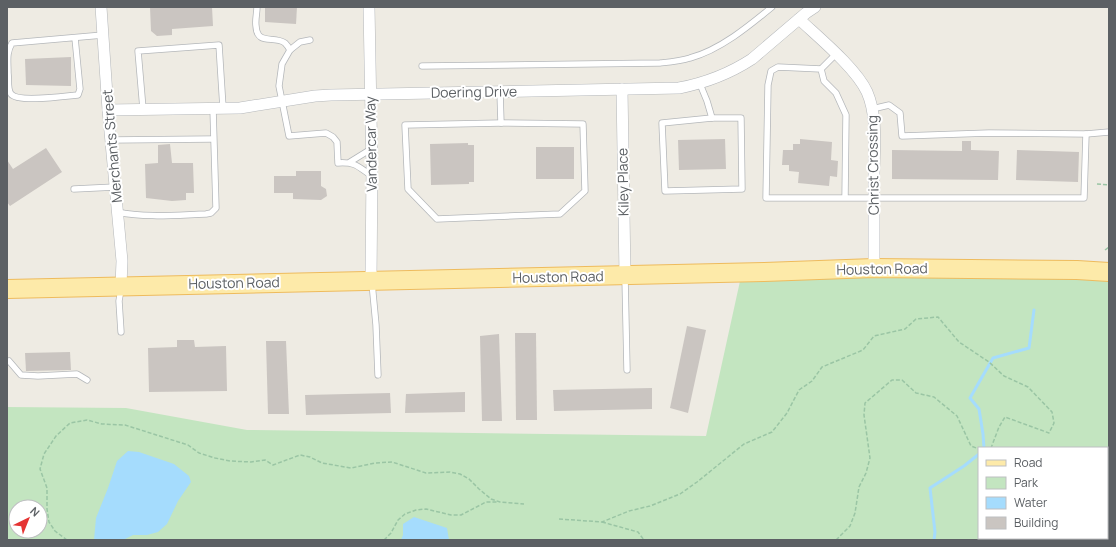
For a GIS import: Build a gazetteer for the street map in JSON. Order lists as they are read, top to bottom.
{
  "streets": {
    "main road": ["Houston Road"],
    "street": [
      "Doering Drive",
      "Vandercar Way",
      "Merchants Street",
      "Christ Crossing",
      "Kiley Place"
    ]
  },
  "crossings": [
    ["Doering Drive", "Vandercar Way"],
    ["Doering Drive", "Merchants Street"],
    ["Doering Drive", "Christ Crossing"],
    ["Doering Drive", "Kiley Place"],
    ["Vandercar Way", "Houston Road"],
    ["Merchants Street", "Houston Road"],
    ["Christ Crossing", "Houston Road"],
    ["Kiley Place", "Houston Road"]
  ],
  "legend": [
    "Road",
    "Park",
    "Water",
    "Building"
  ],
  "north": "top right"
}
